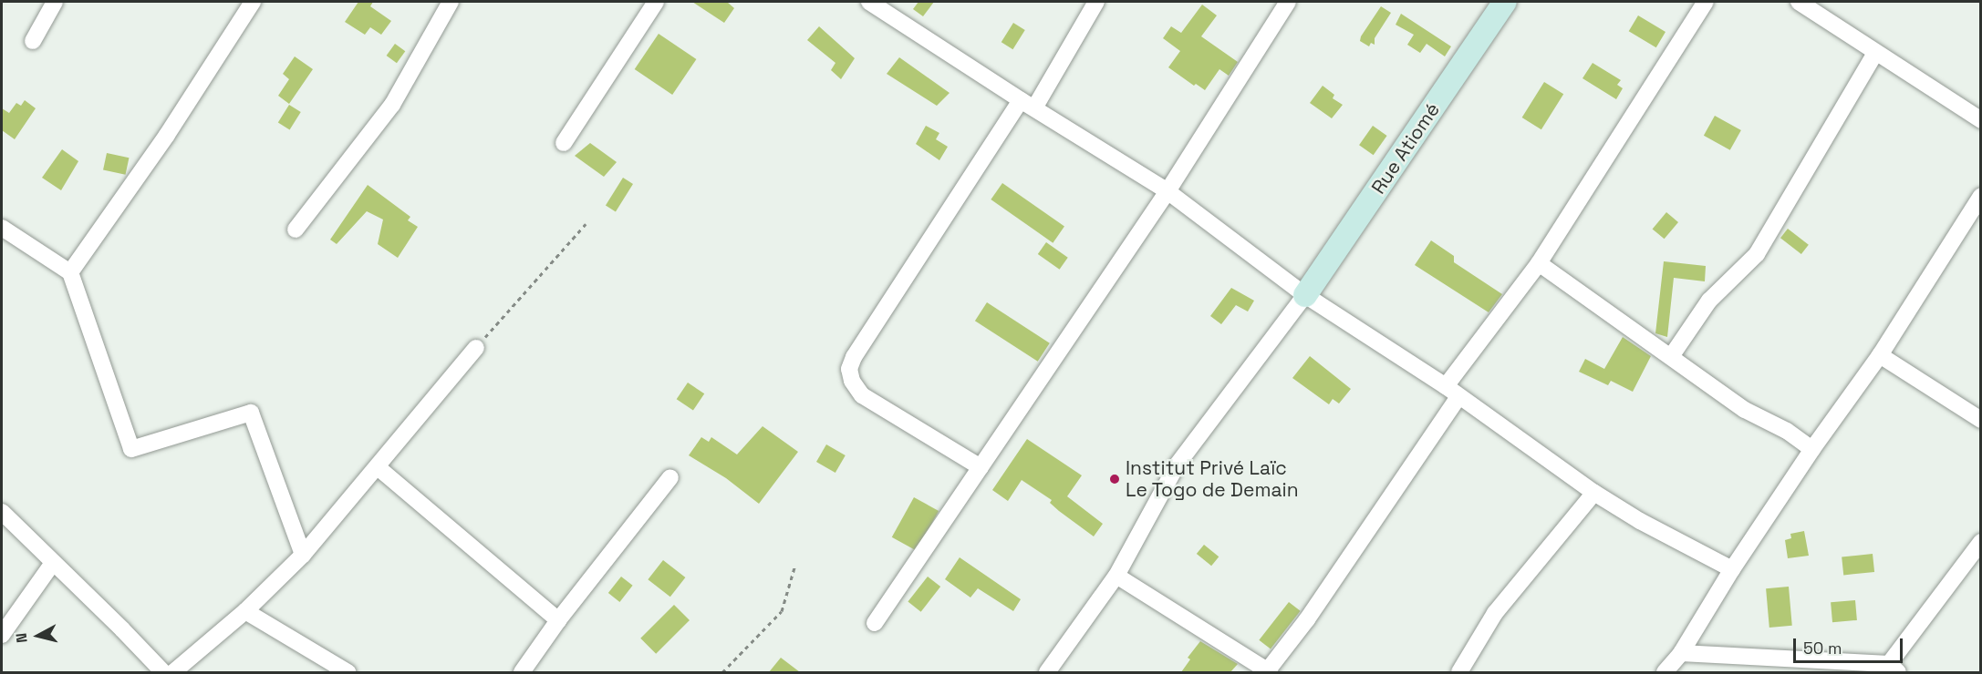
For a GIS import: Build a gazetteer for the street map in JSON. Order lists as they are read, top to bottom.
{
  "streets": {
    "street": ["Rue Atiomé"]
  },
  "places": ["Institut Privé Laïc Le Togo de Demain"],
  "scale_bar": "50 m",
  "north": "left"
}
